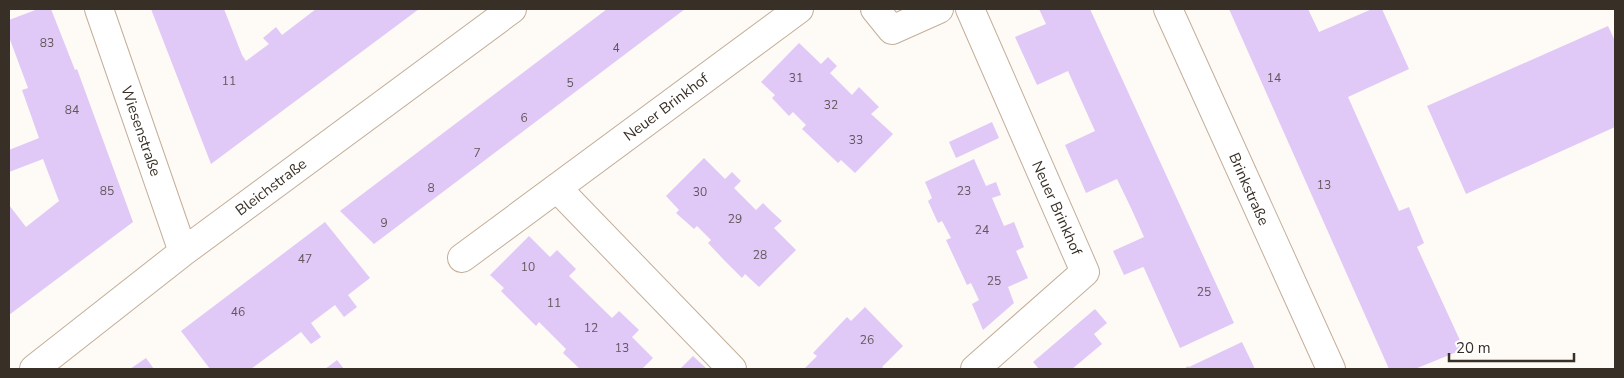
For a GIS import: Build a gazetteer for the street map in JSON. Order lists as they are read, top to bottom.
{
  "streets": {
    "street": [
      "Neuer Brinkhof",
      "Wiesenstraße",
      "Bleichstraße",
      "Brinkstraße"
    ]
  },
  "crossings": [
    ["Wiesenstraße", "Bleichstraße"]
  ],
  "house_numbers": [
    "83",
    "4",
    "31",
    "14",
    "11",
    "5",
    "32",
    "84",
    "6",
    "33",
    "7",
    "13",
    "8",
    "85",
    "23",
    "30",
    "29",
    "9",
    "24",
    "28",
    "47",
    "10",
    "25",
    "25",
    "11",
    "46",
    "12",
    "26",
    "13"
  ],
  "scale_bar": "20 m"
}
